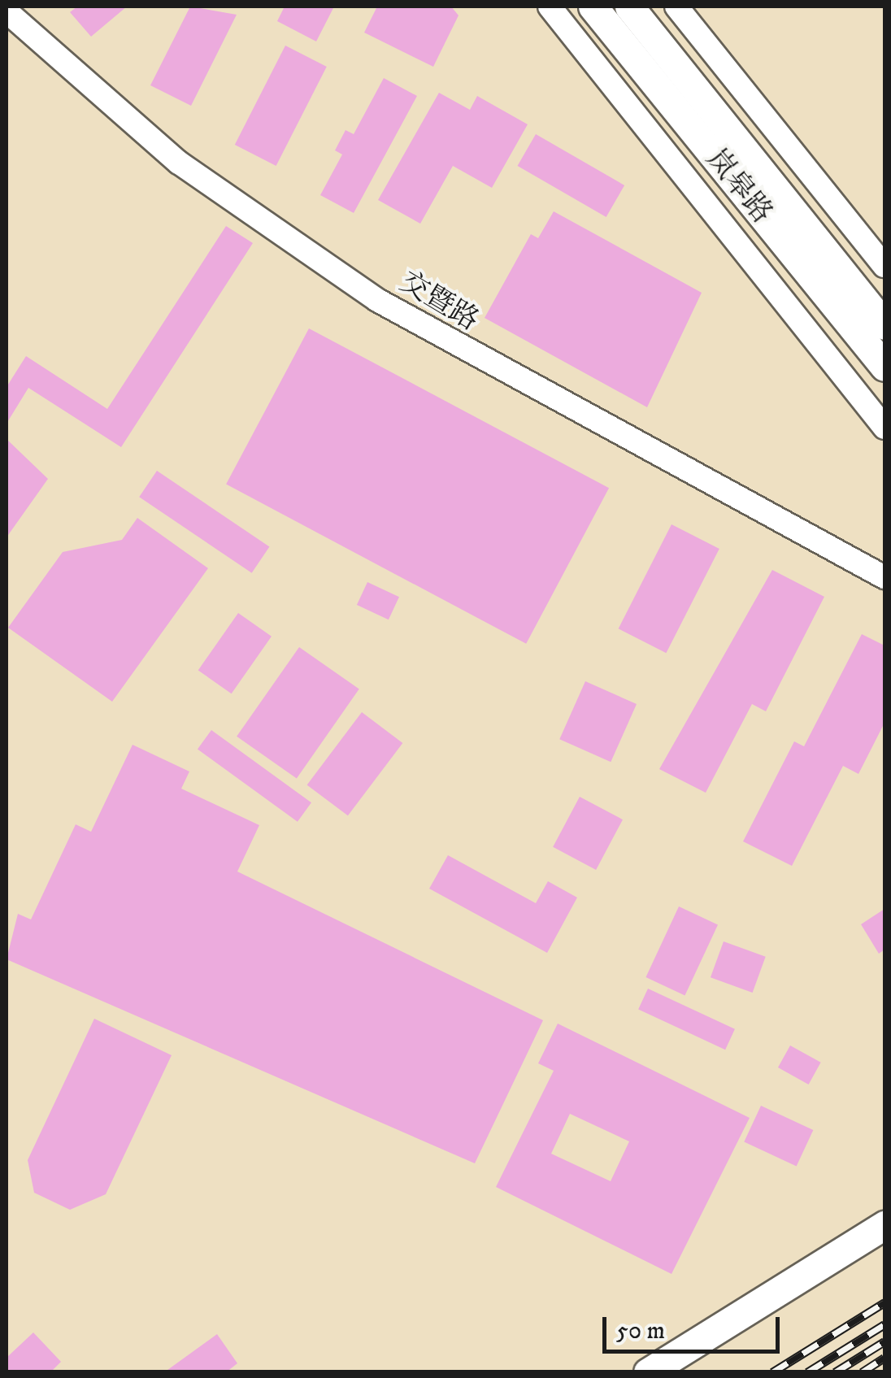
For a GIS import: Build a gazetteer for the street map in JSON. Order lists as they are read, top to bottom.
{
  "streets": {
    "main road": ["岚皋路"],
    "street": ["交暨路"]
  },
  "scale_bar": "50 m"
}
